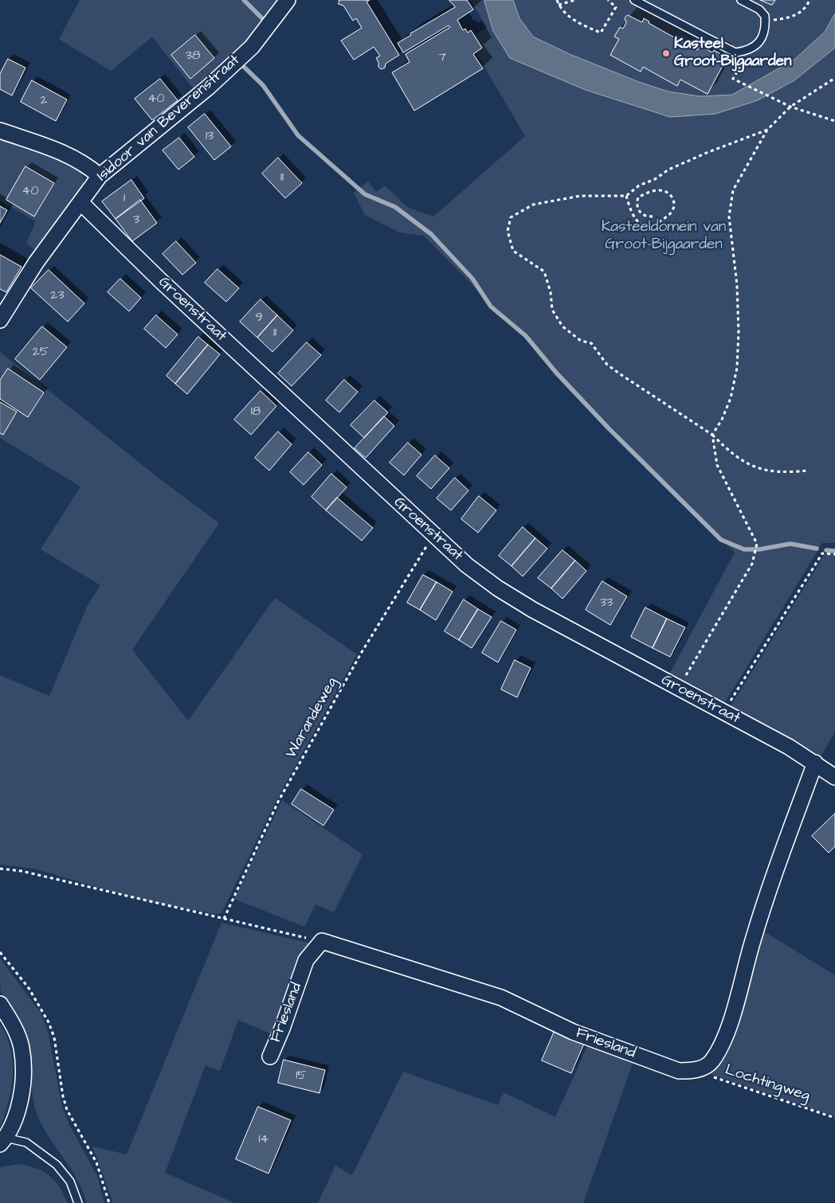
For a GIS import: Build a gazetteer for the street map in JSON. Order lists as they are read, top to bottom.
{
  "streets": {
    "street": ["Isidoor van Beverenstraat", "Groenstraat", "Friesland"],
    "path": ["Warandeweg", "Lochtingweg"]
  },
  "crossings": [
    ["Isidoor van Beverenstraat", "Groenstraat"],
    ["Groenstraat", "Warandeweg"],
    ["Friesland", "Lochtingweg"]
  ],
  "parks": ["Kasteeldomein van Groot-Bijgaarden"],
  "places": ["Kasteel Groot-Bijgaarden"],
  "house_numbers": [
    "38",
    "7",
    "40",
    "2",
    "13",
    "11",
    "40",
    "1",
    "3",
    "23",
    "9",
    "11",
    "25",
    "18",
    "33",
    "15",
    "14"
  ]
}
